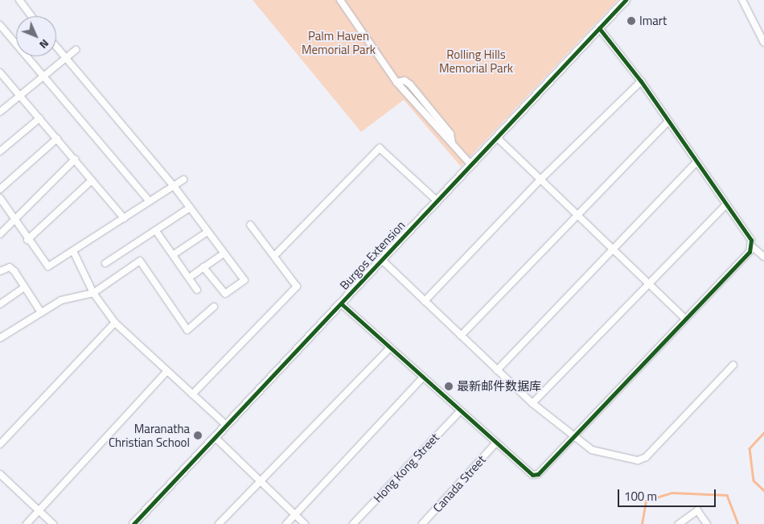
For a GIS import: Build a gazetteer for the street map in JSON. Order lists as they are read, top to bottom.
{
  "streets": {
    "main road": ["Burgos Extension"],
    "street": ["Hong Kong Street", "Canada Street"]
  },
  "parks": ["Palm Haven Memorial Park", "Rolling Hills Memorial Park"],
  "places": ["Imart", "最新邮件数据库", "Maranatha Christian School"],
  "scale_bar": "100 m",
  "north": "bottom right"
}
